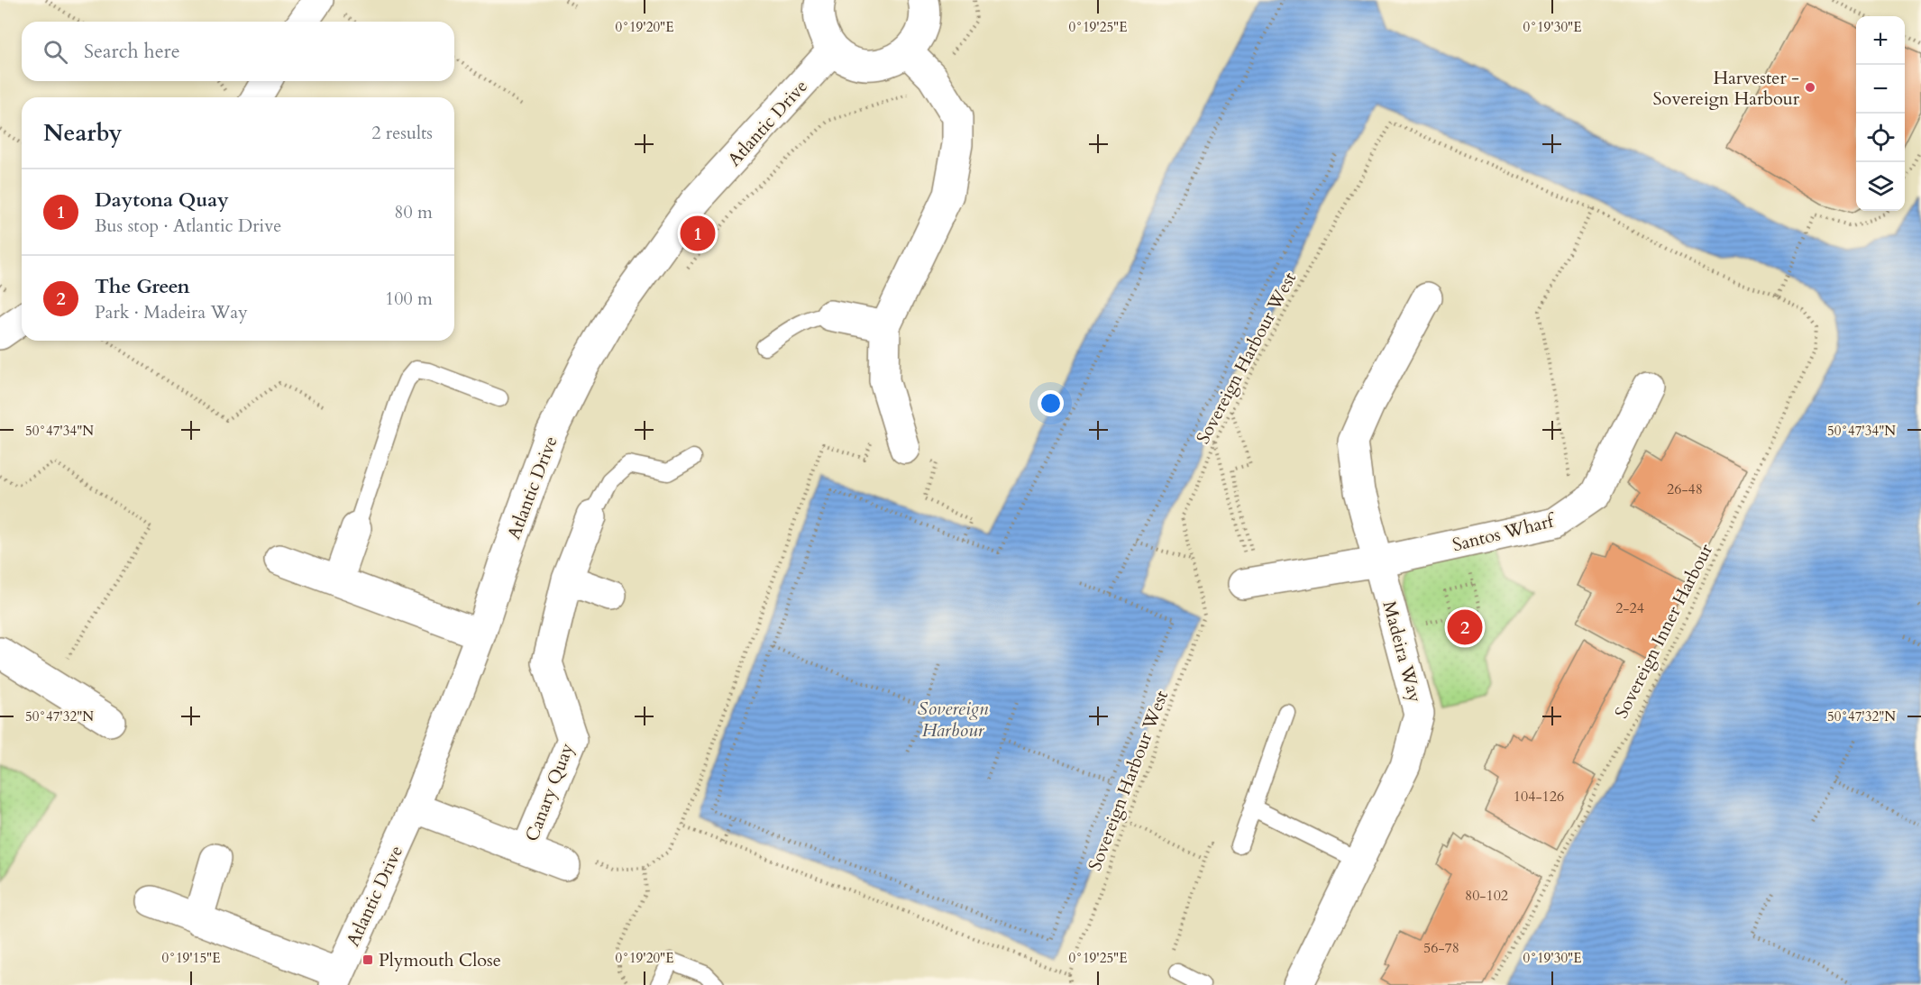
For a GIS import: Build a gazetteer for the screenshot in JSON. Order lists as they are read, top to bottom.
{
  "streets": {
    "street": [
      "Atlantic Drive",
      "Santos Wharf",
      "Madeira Way",
      "Canary Quay"
    ],
    "path": ["Sovereign Harbour West", "Sovereign Inner Harbour"]
  },
  "crossings": [
    ["Atlantic Drive", "Canary Quay"],
    ["Sovereign Harbour West", "Sovereign Inner Harbour"],
    ["Santos Wharf", "Madeira Way"]
  ],
  "water": ["Sovereign Harbour"],
  "places": {
    "other": ["Harvester - Sovereign Harbour"],
    "transit": ["Plymouth Close"]
  },
  "house_numbers": [
    "26-48",
    "2-24",
    "104-126",
    "80-102",
    "56-78"
  ],
  "page": {
    "map_buttons": ["+", "−"],
    "search": "Search here",
    "heading": ["Nearby", "2 results"],
    "list": [
      {
        "mark": "1",
        "name": "Daytona Quay",
        "note": "Bus stop · Atlantic Drive",
        "value": "80 m"
      },
      {
        "mark": "2",
        "name": "The Green",
        "note": "Park · Madeira Way",
        "value": "100 m"
      }
    ],
    "pins": ["1", "2"]
  },
  "coordinates": [
    "0°19'20\"E",
    "0°19'25\"E",
    "0°19'30\"E",
    "50°47'34\"N",
    "50°47'32\"N",
    "0°19'15\"E"
  ]
}
